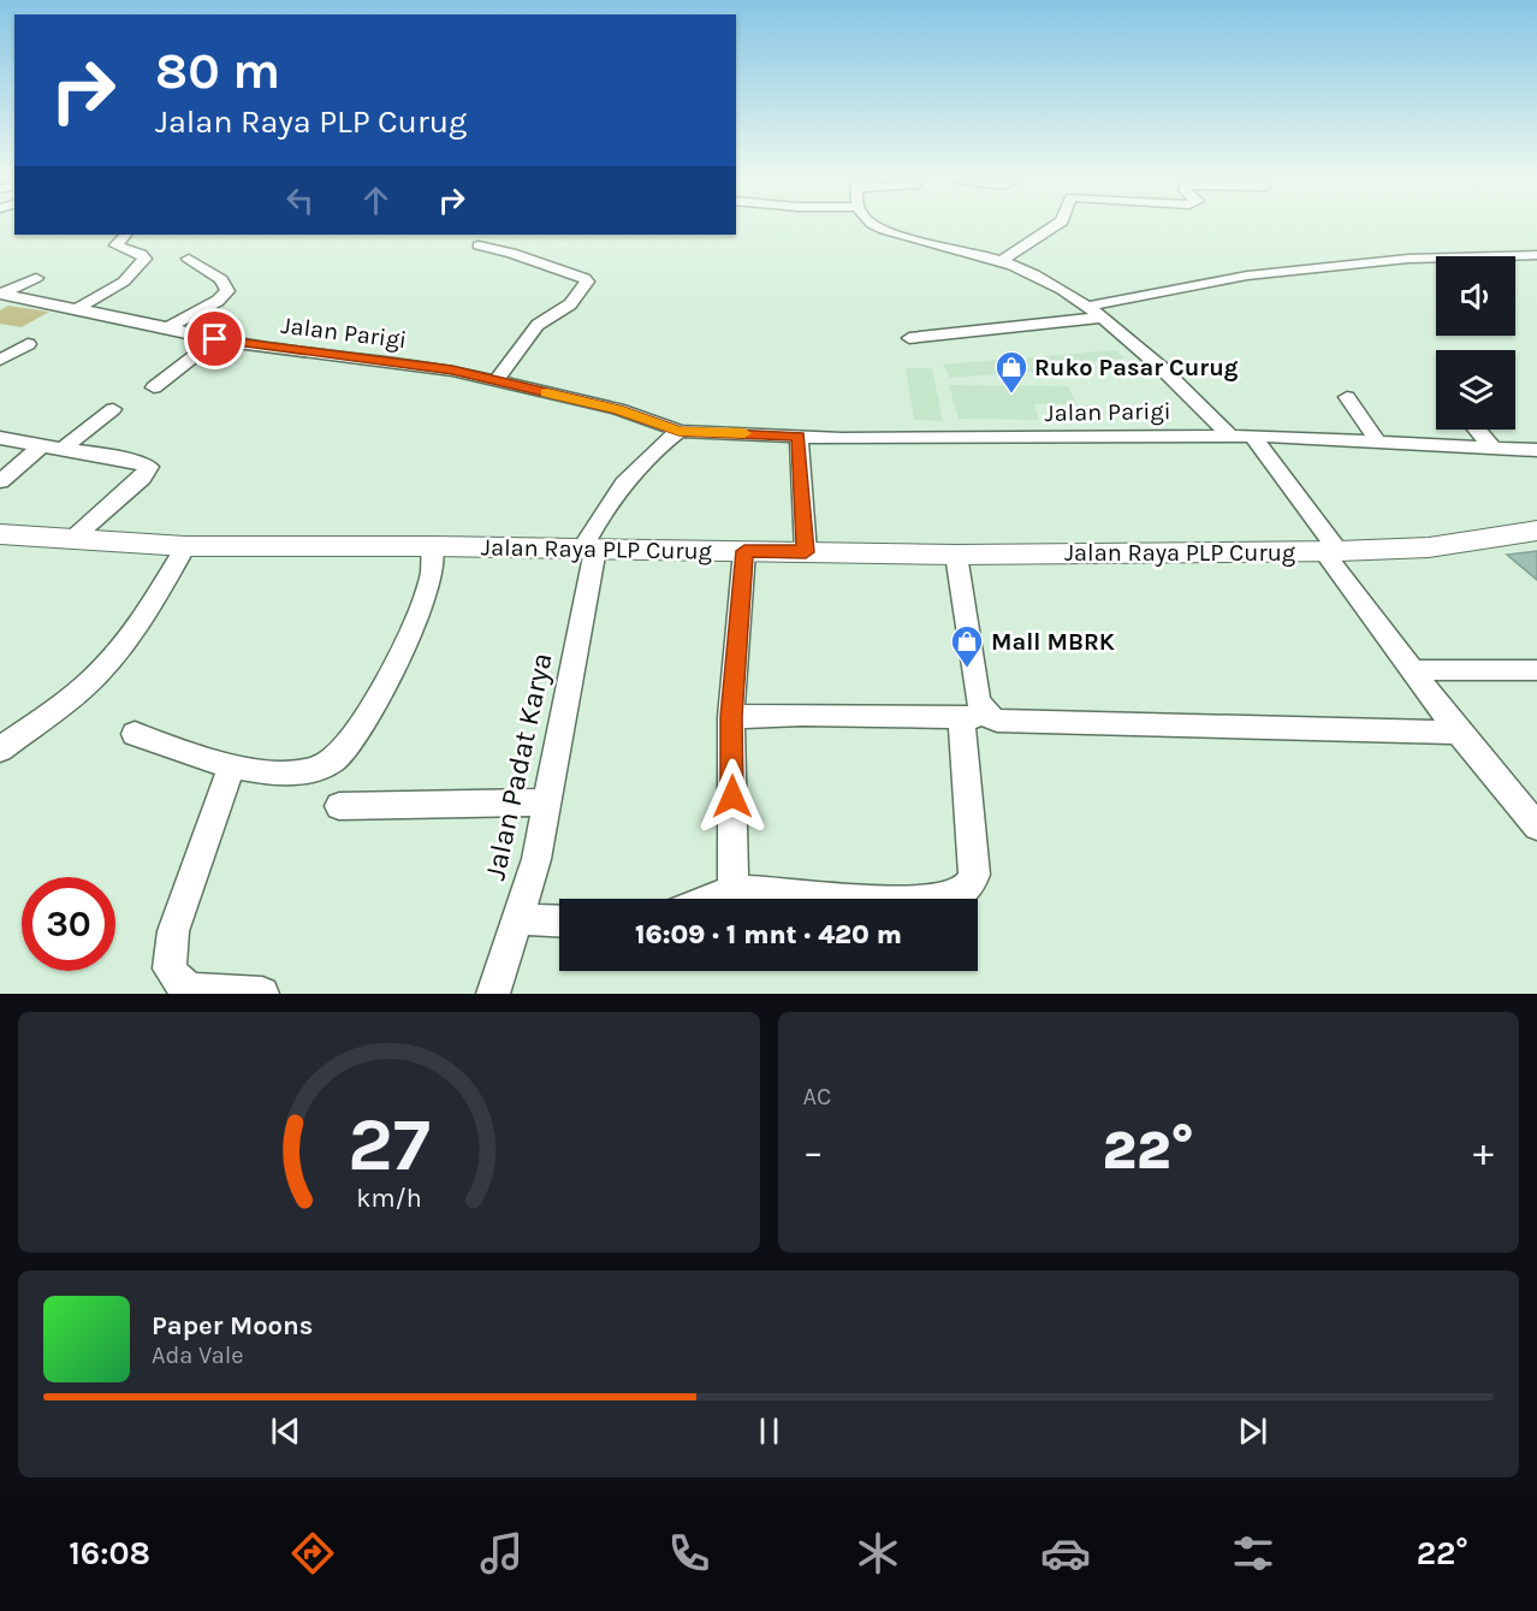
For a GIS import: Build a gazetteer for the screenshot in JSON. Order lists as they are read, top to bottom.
{
  "streets": {
    "main road": ["Jalan Raya PLP Curug"],
    "street": ["Jalan Parigi", "Jalan Padat Karya"]
  },
  "crossings": [
    ["Jalan Raya PLP Curug", "Jalan Padat Karya"]
  ],
  "places": {
    "shop": ["Ruko Pasar Curug", "Mall MBRK"]
  },
  "page": {
    "turn": ["80 m", "Jalan Raya PLP Curug"],
    "limit": "30",
    "trip": "16:09 · 1 mnt · 420 m",
    "tile": "AC",
    "heat": ["−", "22°", "+"],
    "song": ["Paper Moons", "Ada Vale"],
    "tabs": ["16:08", "22°"],
    "gauge": ["27", "km/h"]
  }
}
